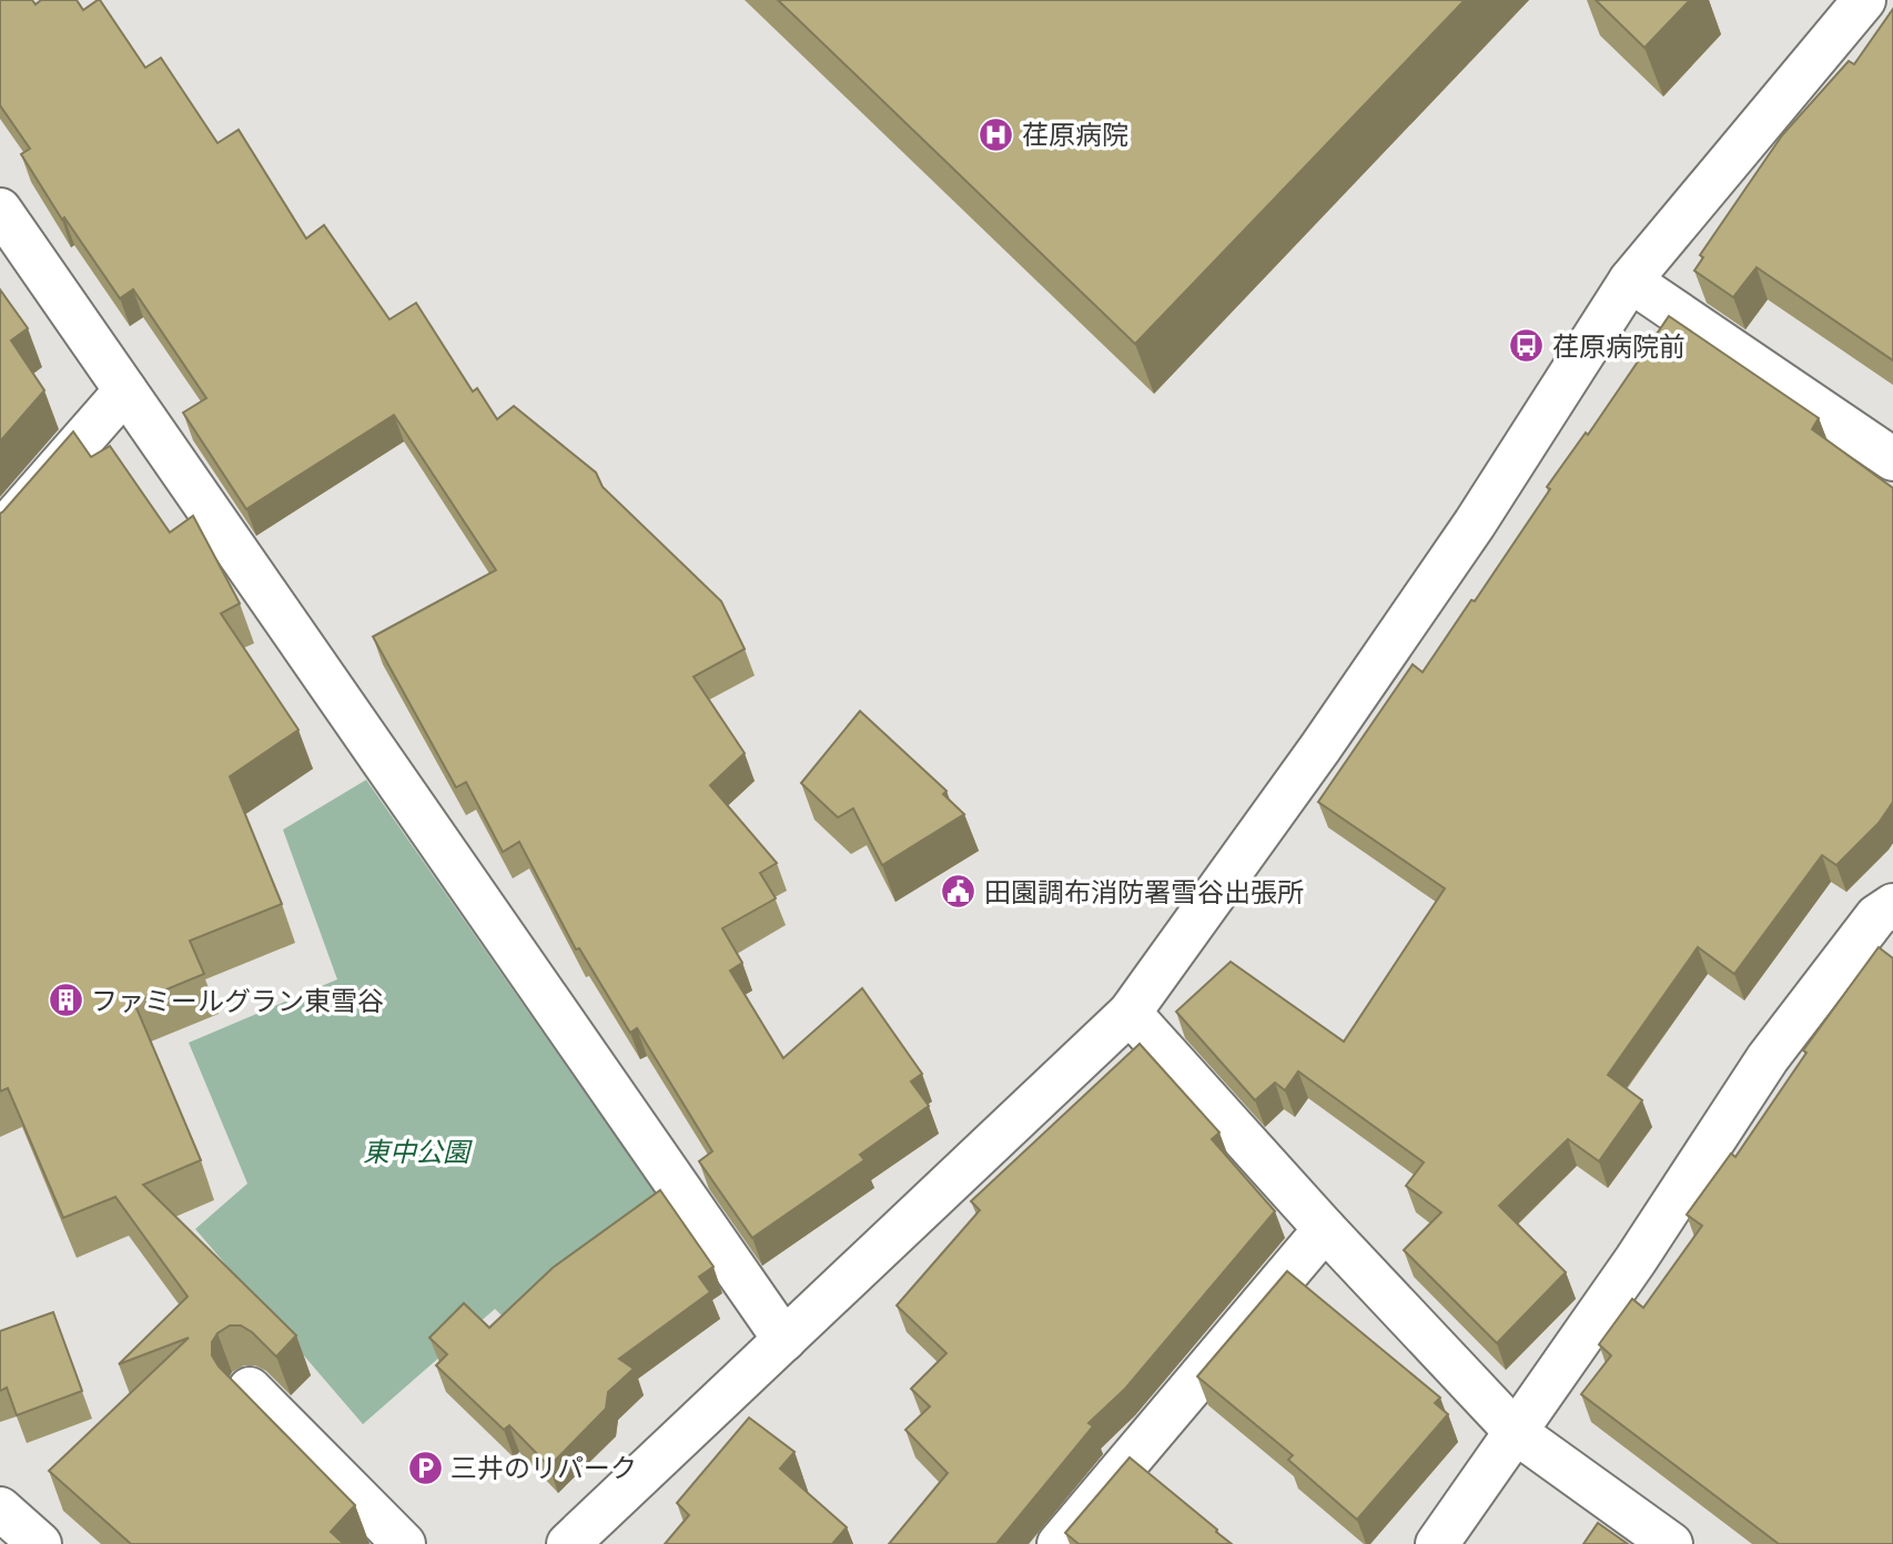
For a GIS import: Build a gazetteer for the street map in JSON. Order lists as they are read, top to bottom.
{
  "parks": ["東中公園"],
  "places": {
    "hospital": ["荏原病院"],
    "bus stop": ["荏原病院前"],
    "public building": ["田園調布消防署雪谷出張所"],
    "building": ["ファミールグラン東雪谷"],
    "parking": ["三井のリパーク"]
  }
}
